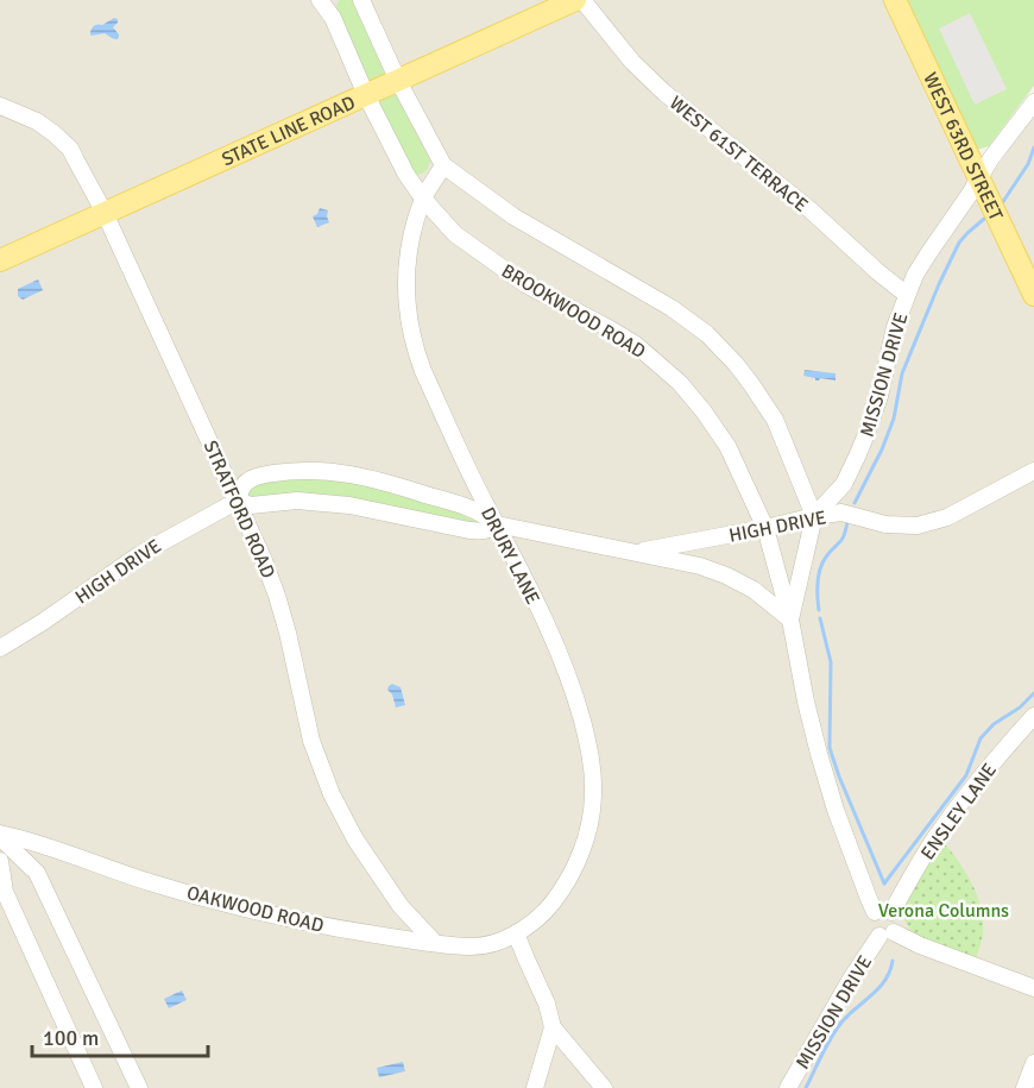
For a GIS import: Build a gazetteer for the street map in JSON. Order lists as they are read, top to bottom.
{
  "streets": {
    "main road": ["STATE LINE ROAD", "WEST 63RD STREET"],
    "street": [
      "WEST 61ST TERRACE",
      "BROOKWOOD ROAD",
      "MISSION DRIVE",
      "STRATFORD ROAD",
      "HIGH DRIVE",
      "DRURY LANE",
      "ENSLEY LANE",
      "OAKWOOD ROAD"
    ]
  },
  "crossings": [
    ["STATE LINE ROAD", "BROOKWOOD ROAD"],
    ["STATE LINE ROAD", "STRATFORD ROAD"],
    ["WEST 63RD STREET", "MISSION DRIVE"],
    ["WEST 61ST TERRACE", "MISSION DRIVE"],
    ["BROOKWOOD ROAD", "MISSION DRIVE"],
    ["BROOKWOOD ROAD", "HIGH DRIVE"],
    ["BROOKWOOD ROAD", "DRURY LANE"],
    ["MISSION DRIVE", "HIGH DRIVE"],
    ["MISSION DRIVE", "ENSLEY LANE"],
    ["STRATFORD ROAD", "HIGH DRIVE"],
    ["STRATFORD ROAD", "OAKWOOD ROAD"],
    ["HIGH DRIVE", "DRURY LANE"],
    ["DRURY LANE", "OAKWOOD ROAD"]
  ],
  "parks": ["Verona Columns"],
  "scale_bar": "100 m"
}
